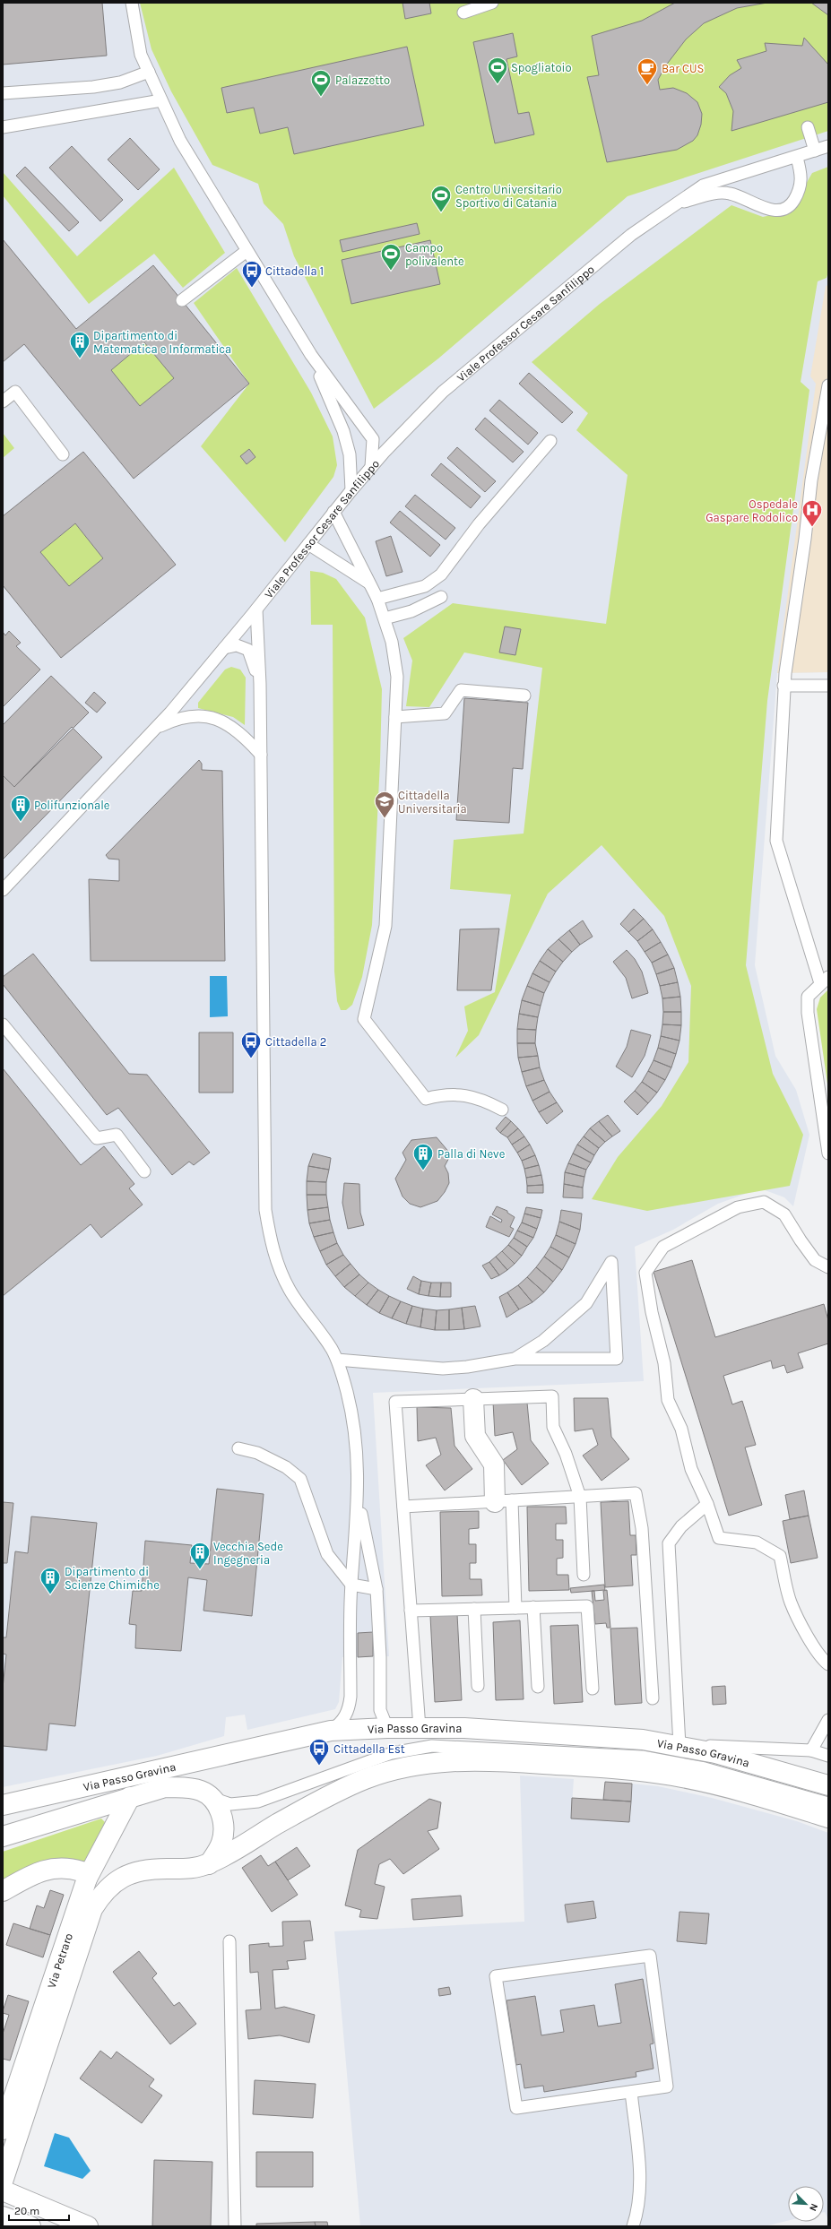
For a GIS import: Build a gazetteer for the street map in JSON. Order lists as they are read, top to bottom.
{
  "streets": {
    "main road": ["Via Passo Gravina", "Via Petraro"],
    "lane": ["Viale Professor Cesare Sanfilippo"]
  },
  "crossings": [
    ["Via Passo Gravina", "Via Petraro"]
  ],
  "places": {
    "sports": [
      "Spogliatoio",
      "Palazzetto",
      "Centro Universitario Sportivo di Catania",
      "Campo polivalente"
    ],
    "cafe": ["Bar CUS"],
    "bus stop": ["Cittadella 1", "Cittadella 2", "Cittadella Est"],
    "building": [
      "Dipartimento di Matematica e Informatica",
      "Polifunzionale",
      "Palla di Neve",
      "Vecchia Sede Ingegneria",
      "Dipartimento di Scienze Chimiche"
    ],
    "hospital": ["Ospedale Gaspare Rodolico"],
    "school or university": ["Cittadella Universitaria"]
  },
  "scale_bar": "20 m",
  "north": "bottom right"
}
